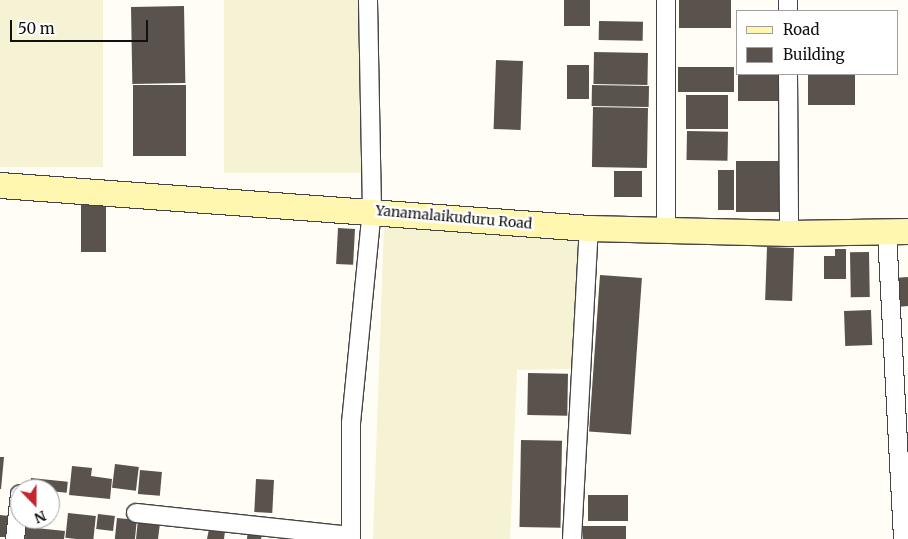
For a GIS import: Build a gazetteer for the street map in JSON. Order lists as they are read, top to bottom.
{
  "streets": {
    "street": ["Yanamalaikuduru Road"]
  },
  "legend": ["Road", "Building"],
  "scale_bar": "50 m",
  "north": "bottom"
}
